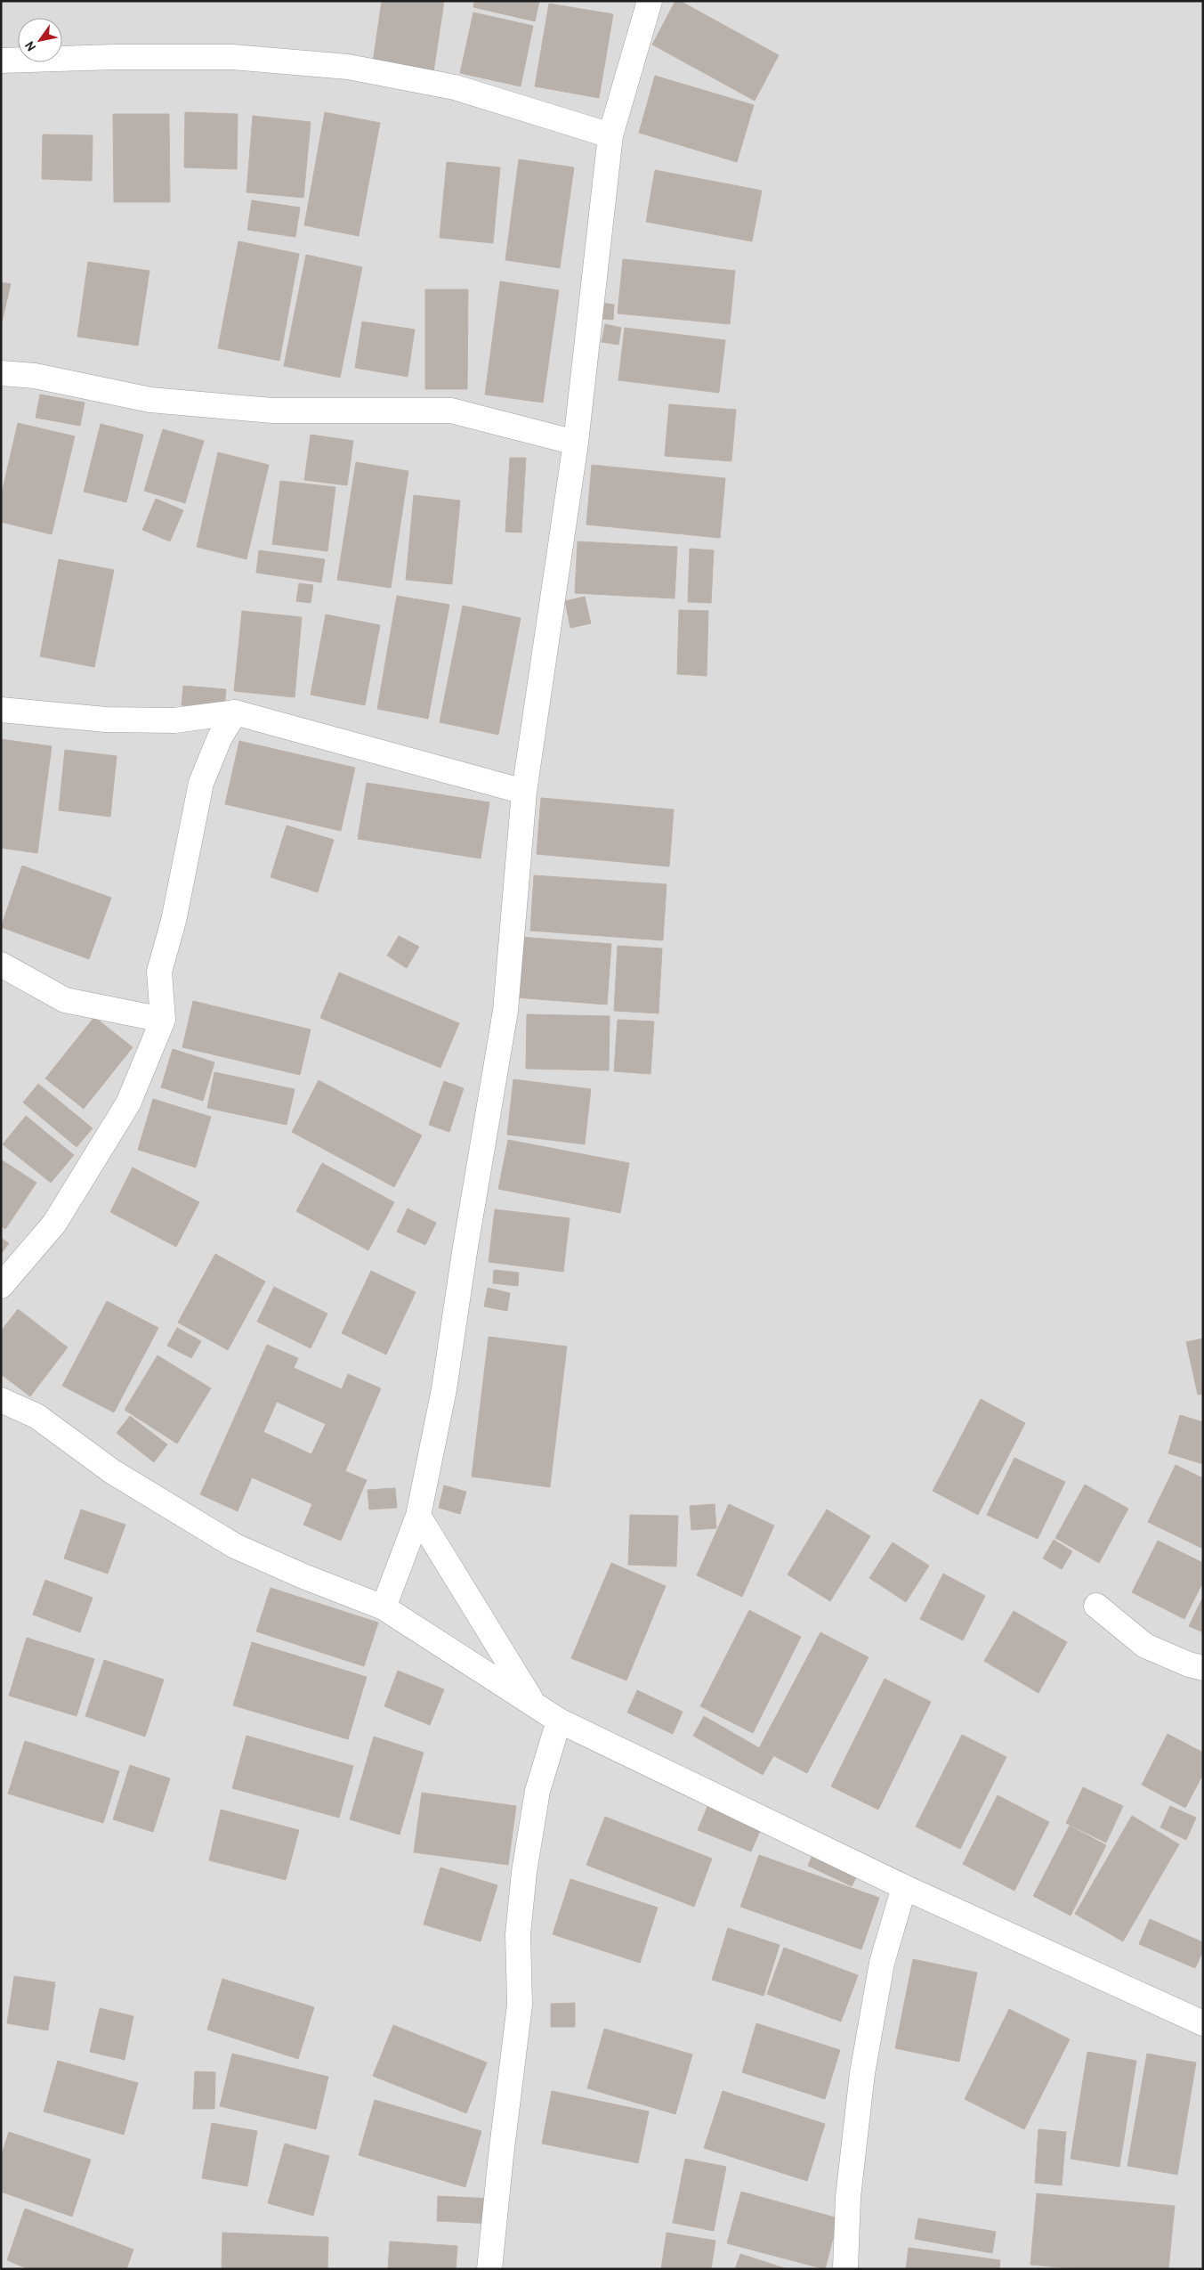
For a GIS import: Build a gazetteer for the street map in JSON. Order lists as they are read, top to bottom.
{
  "north": "bottom left"
}
